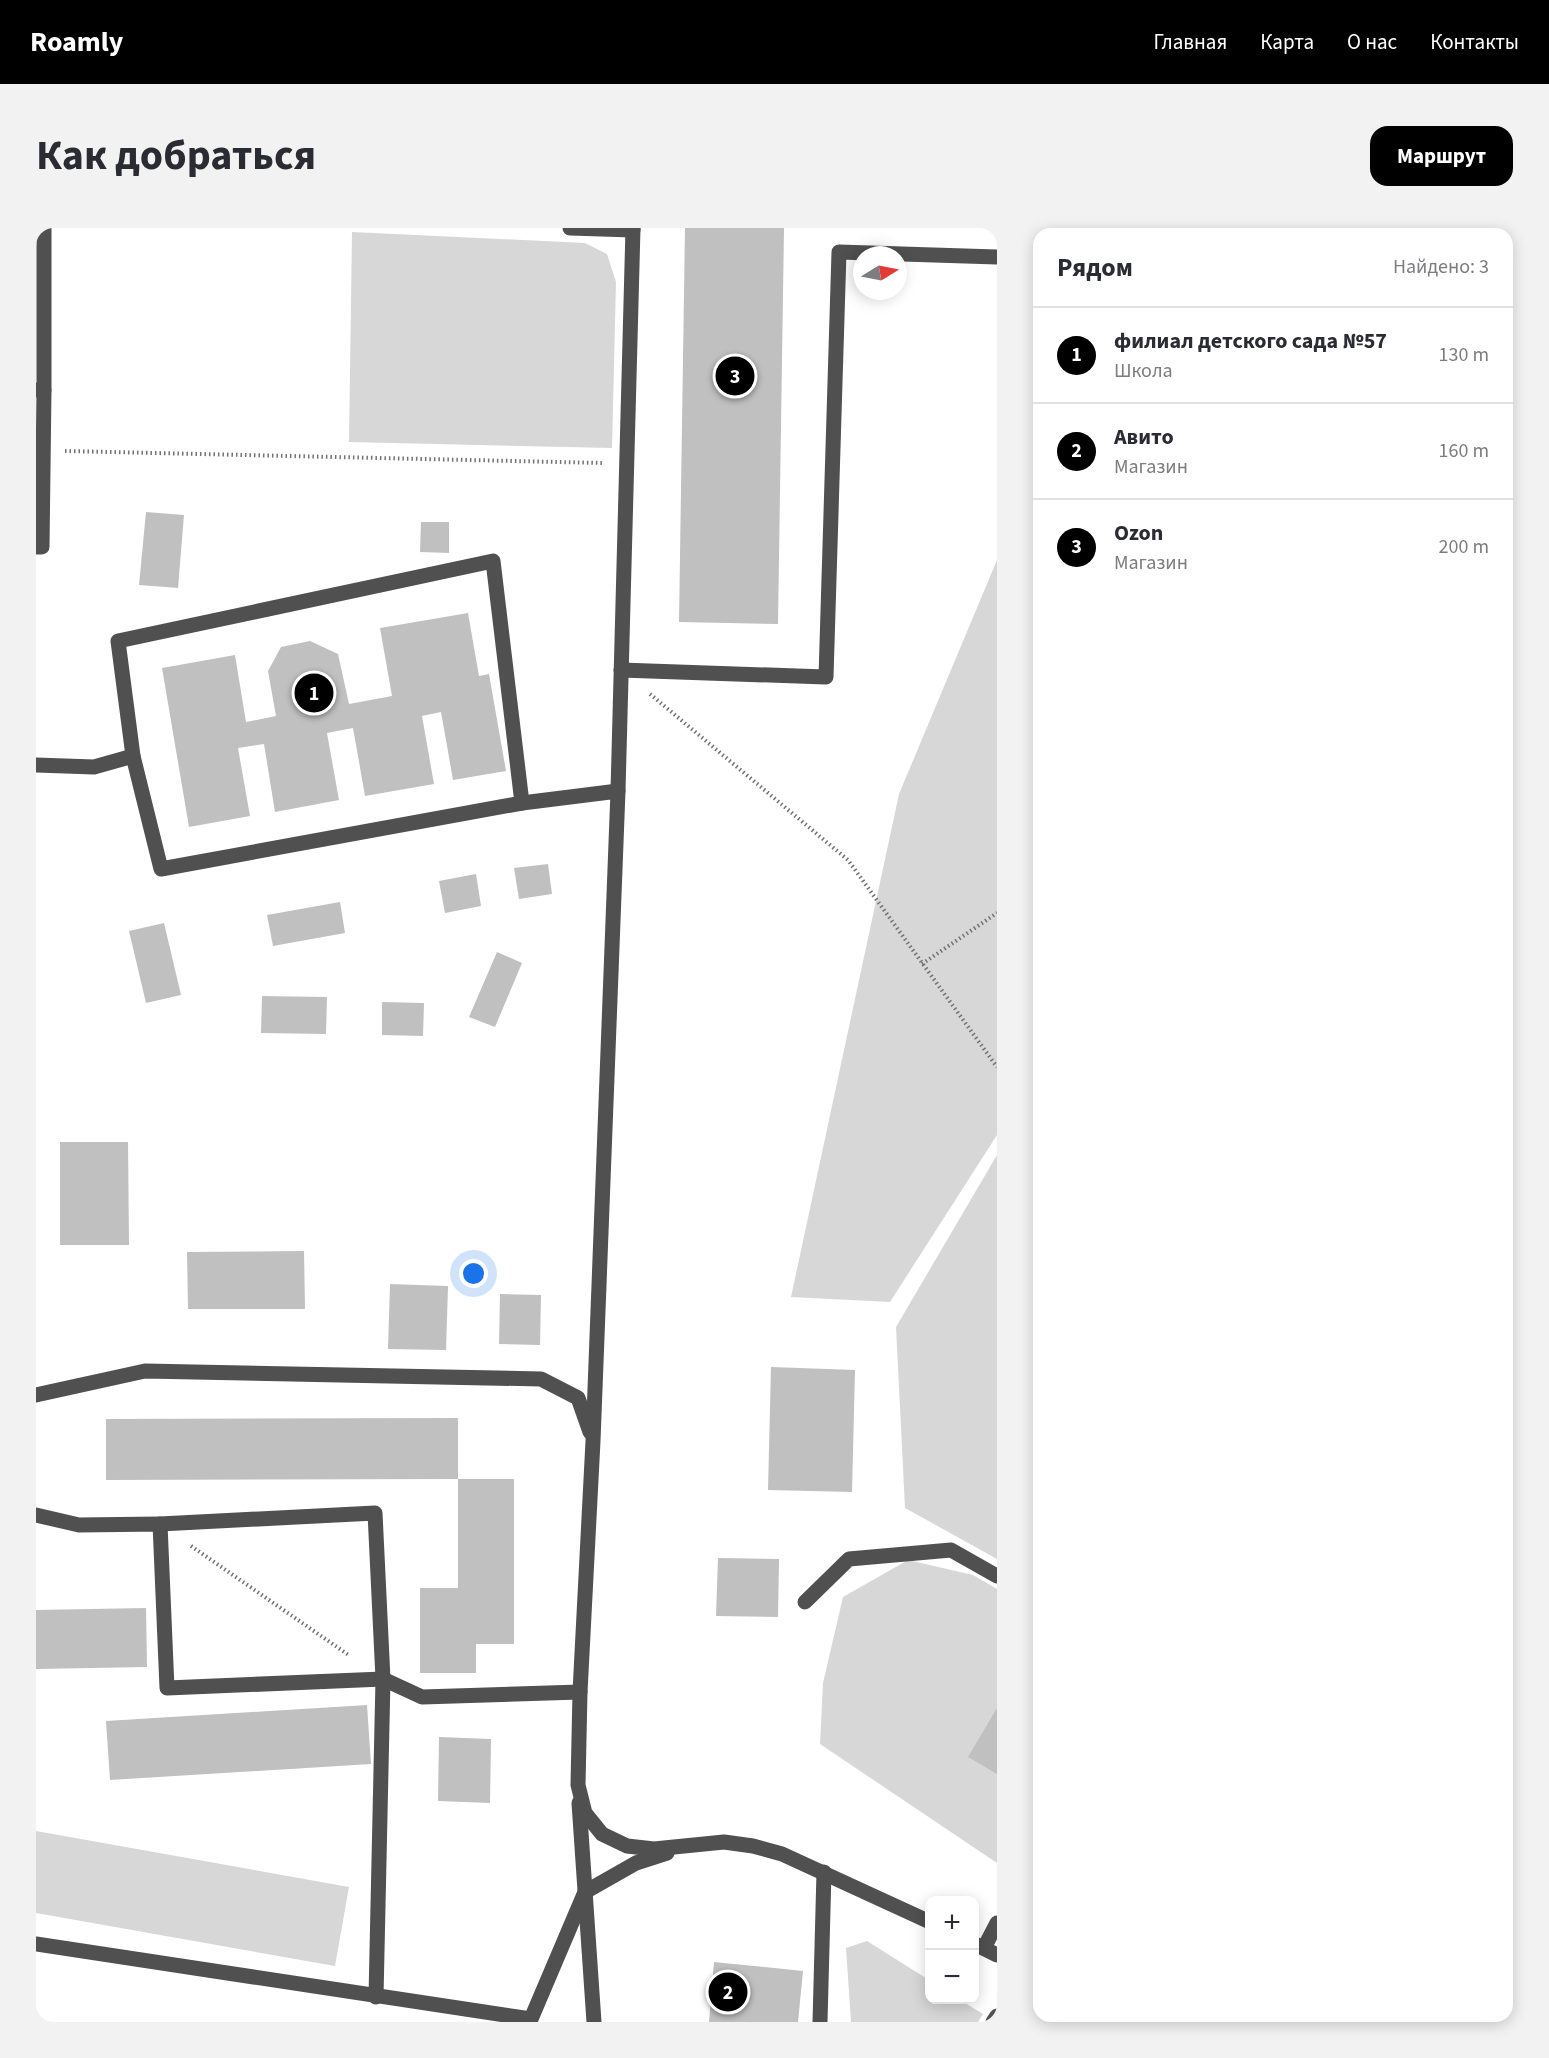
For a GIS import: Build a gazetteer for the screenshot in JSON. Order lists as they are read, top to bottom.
{
  "north": "right",
  "page": {
    "header": "Roamly",
    "nav": [
      "Главная",
      "Карта",
      "О нас",
      "Контакты"
    ],
    "title": "Как добраться",
    "buttons": "Маршрут",
    "heading": ["Рядом", "Найдено: 3"],
    "list": [
      {
        "mark": "1",
        "name": "филиал детского сада №57",
        "note": "Школа",
        "value": "130 m"
      },
      {
        "mark": "2",
        "name": "Авито",
        "note": "Магазин",
        "value": "160 m"
      },
      {
        "mark": "3",
        "name": "Ozon",
        "note": "Магазин",
        "value": "200 m"
      }
    ],
    "pins": ["3", "1", "2"],
    "map_buttons": ["+", "−"]
  }
}
